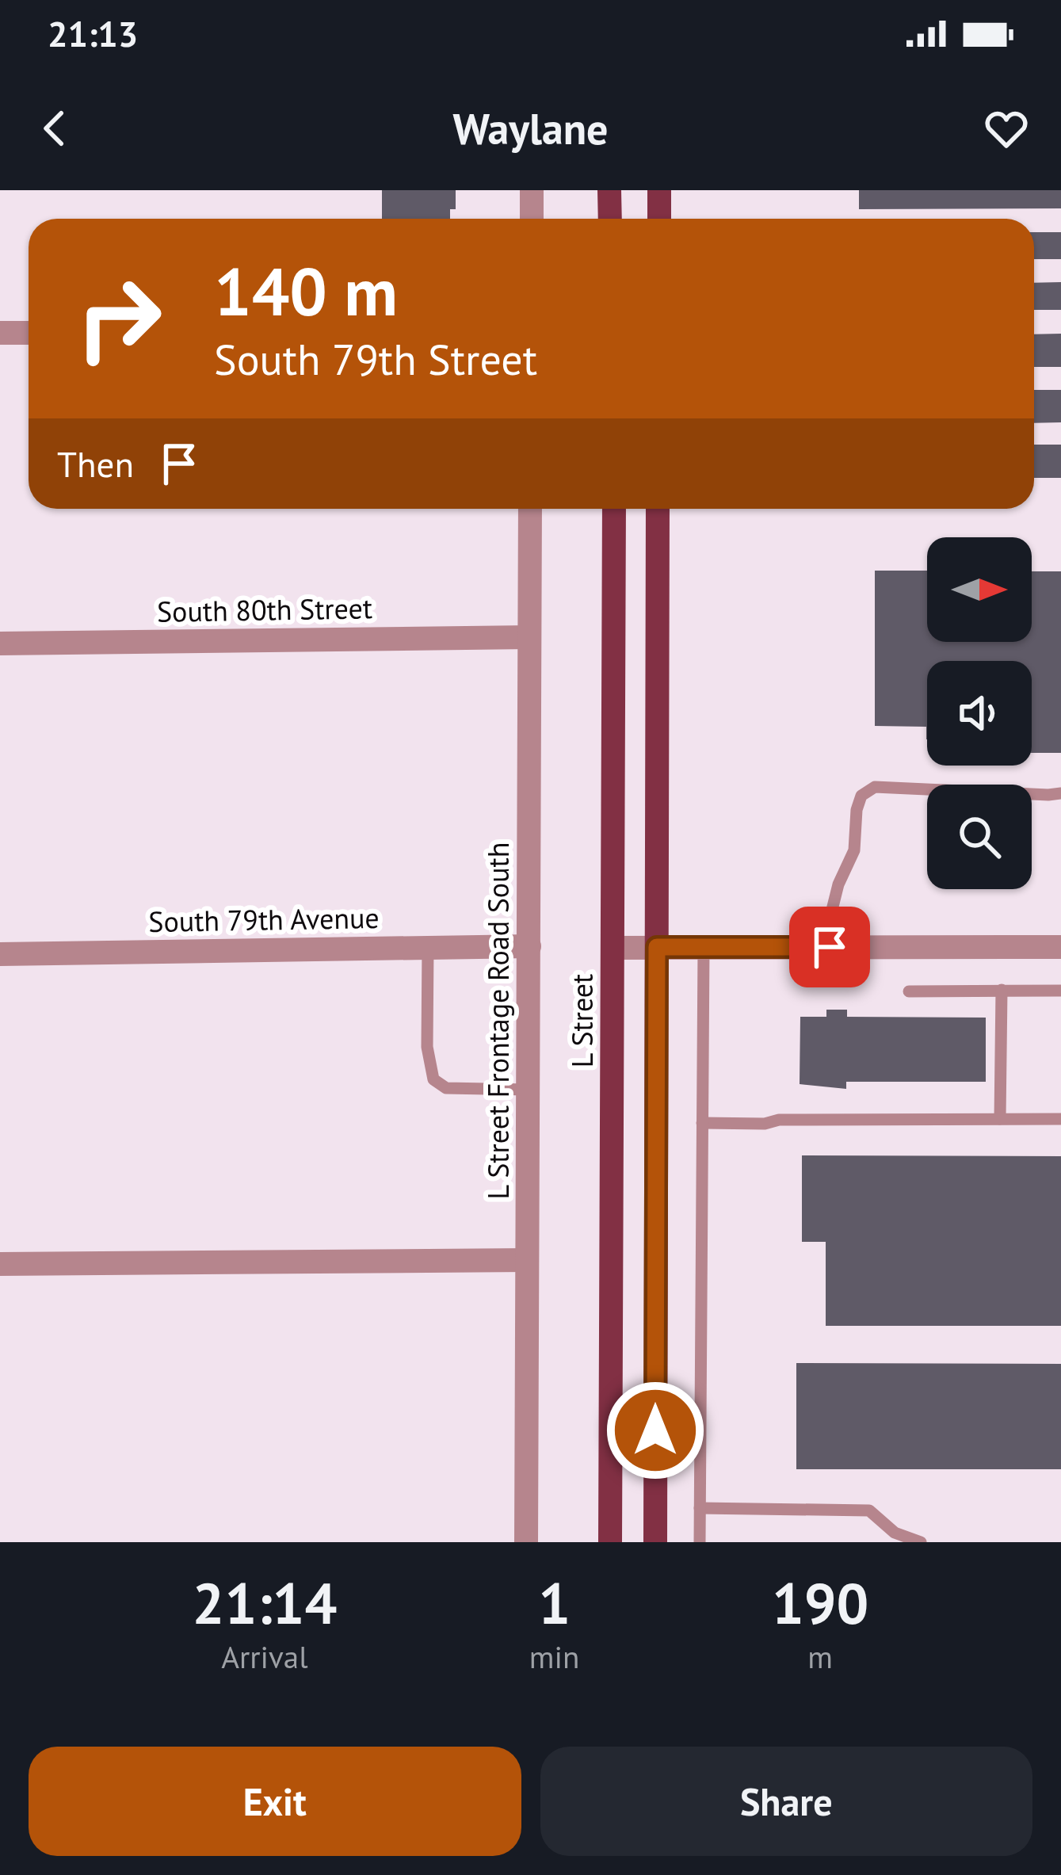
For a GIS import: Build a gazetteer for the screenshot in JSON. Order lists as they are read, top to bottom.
{
  "streets": {
    "main road": ["L Street"],
    "street": ["South 80th Street", "South 79th Avenue", "L Street Frontage Road South"]
  },
  "crossings": [
    ["South 80th Street", "L Street Frontage Road South"],
    ["South 79th Avenue", "L Street Frontage Road South"]
  ],
  "north": "right",
  "page": {
    "status": "21:13",
    "header": "Waylane",
    "turn": ["140 m", "South 79th Street"],
    "then": "Then",
    "eta": [
      "21:14",
      "Arrival",
      "1",
      "min",
      "190",
      "m"
    ],
    "buttons": ["Exit", "Share"]
  }
}
